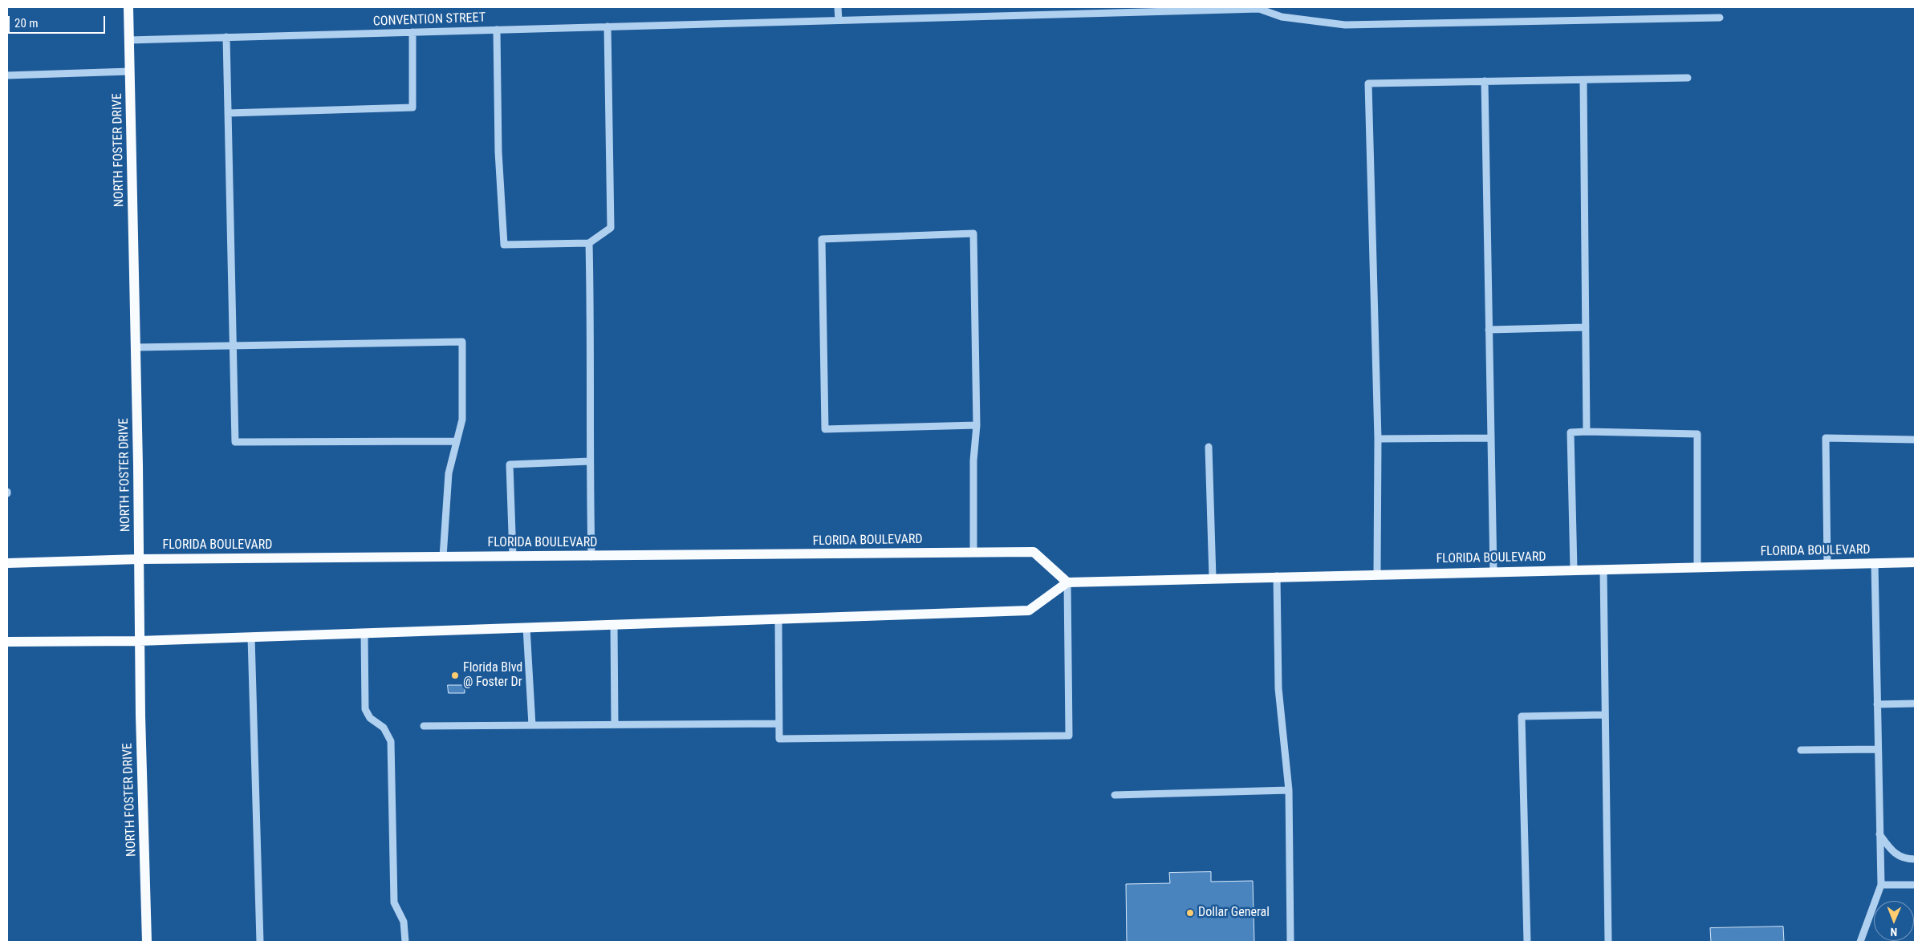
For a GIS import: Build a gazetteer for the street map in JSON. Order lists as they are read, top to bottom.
{
  "streets": {
    "main road": ["NORTH FOSTER DRIVE", "FLORIDA BOULEVARD"],
    "street": ["CONVENTION STREET"]
  },
  "crossings": [
    ["CONVENTION STREET", "NORTH FOSTER DRIVE"],
    ["NORTH FOSTER DRIVE", "FLORIDA BOULEVARD"]
  ],
  "places": ["Florida Blvd @ Foster Dr", "Dollar General"],
  "scale_bar": "20 m",
  "north": "bottom"
}
